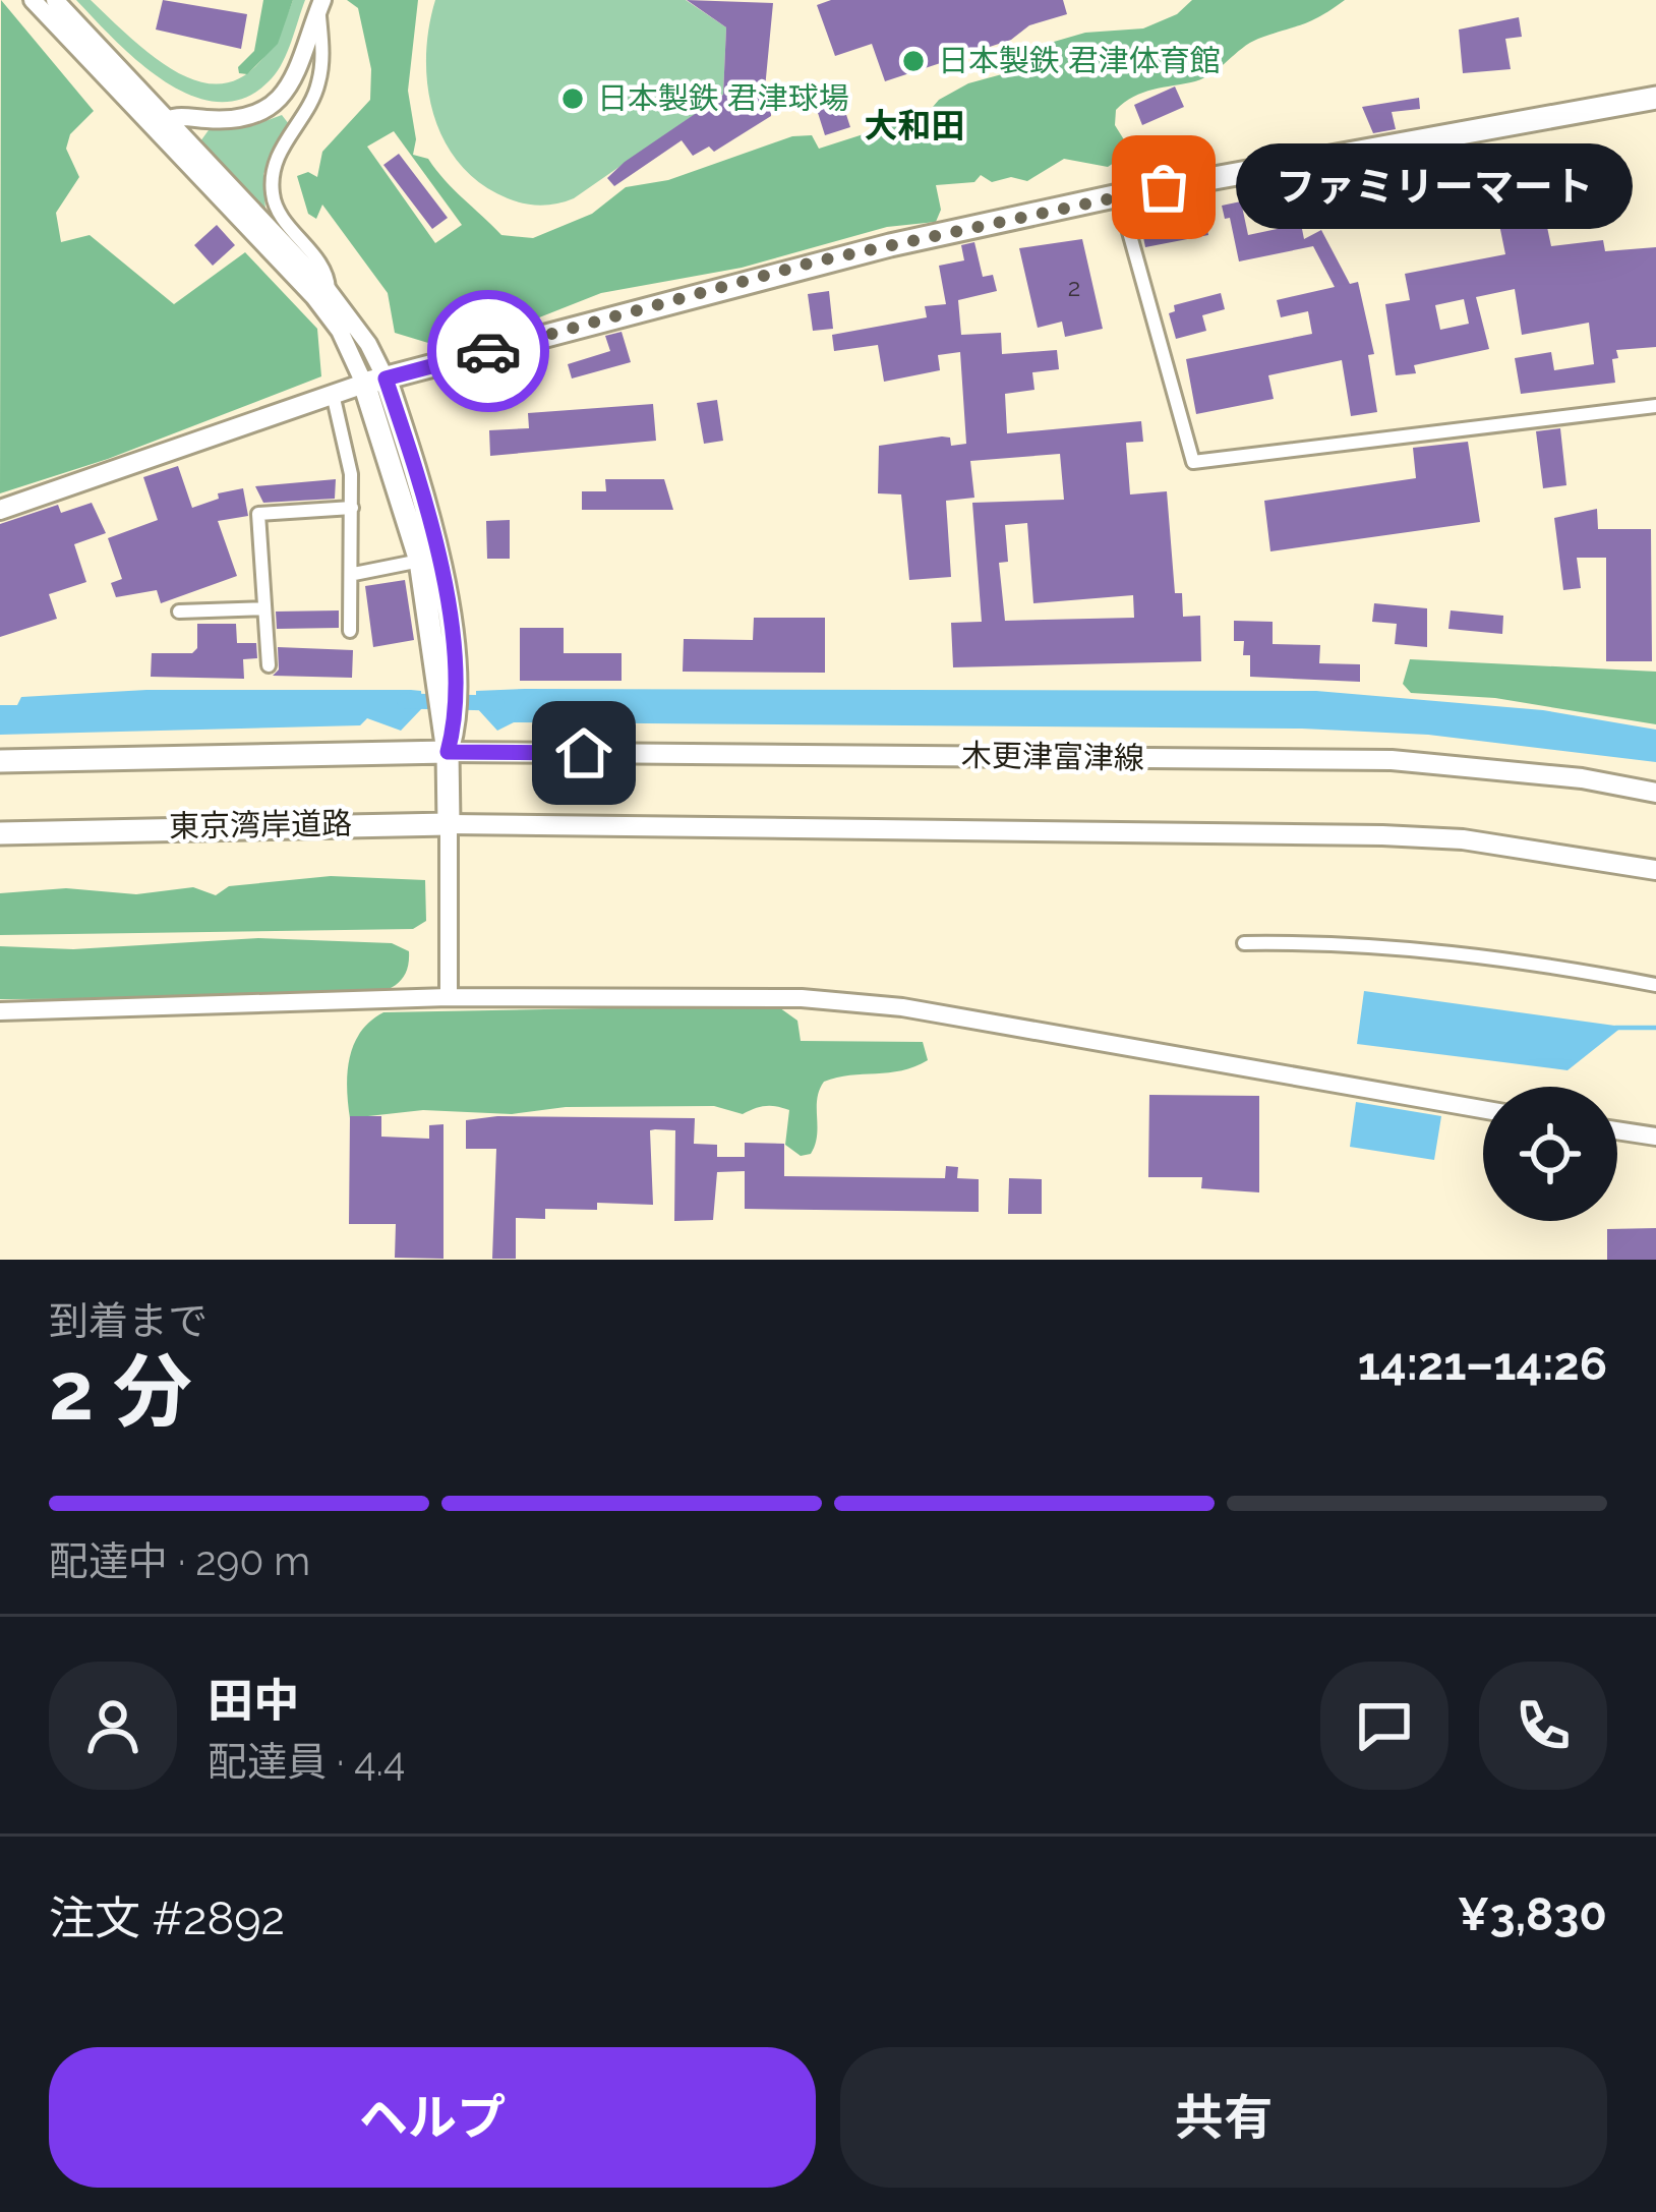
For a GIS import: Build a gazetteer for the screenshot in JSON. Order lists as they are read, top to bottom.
{
  "streets": {
    "highway": ["東京湾岸道路"],
    "main road": ["木更津富津線"]
  },
  "districts": ["大和田"],
  "places": ["日本製鉄 君津体育館", "日本製鉄 君津球場", "ファミリーマート"],
  "house_numbers": ["2"],
  "page": {
    "bubble": "ファミリーマート",
    "heading": ["2 分", "到着まで", "14:21–14:26"],
    "panel": [
      "田中",
      "配達員 · 4.4",
      "注文 #2892",
      "¥3,830"
    ],
    "bar": "配達中 · 290 m",
    "buttons": ["ヘルプ", "共有"]
  }
}
